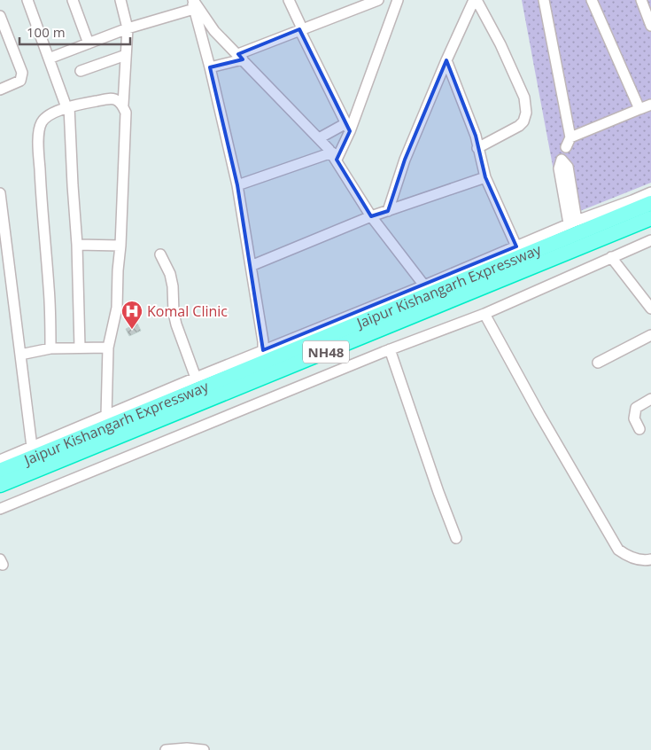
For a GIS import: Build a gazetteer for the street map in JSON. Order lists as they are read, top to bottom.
{
  "streets": {
    "highway": ["Jaipur Kishangarh Expressway", "NH48"]
  },
  "places": {
    "hospital": ["Komal Clinic"]
  },
  "scale_bar": "100 m"
}
